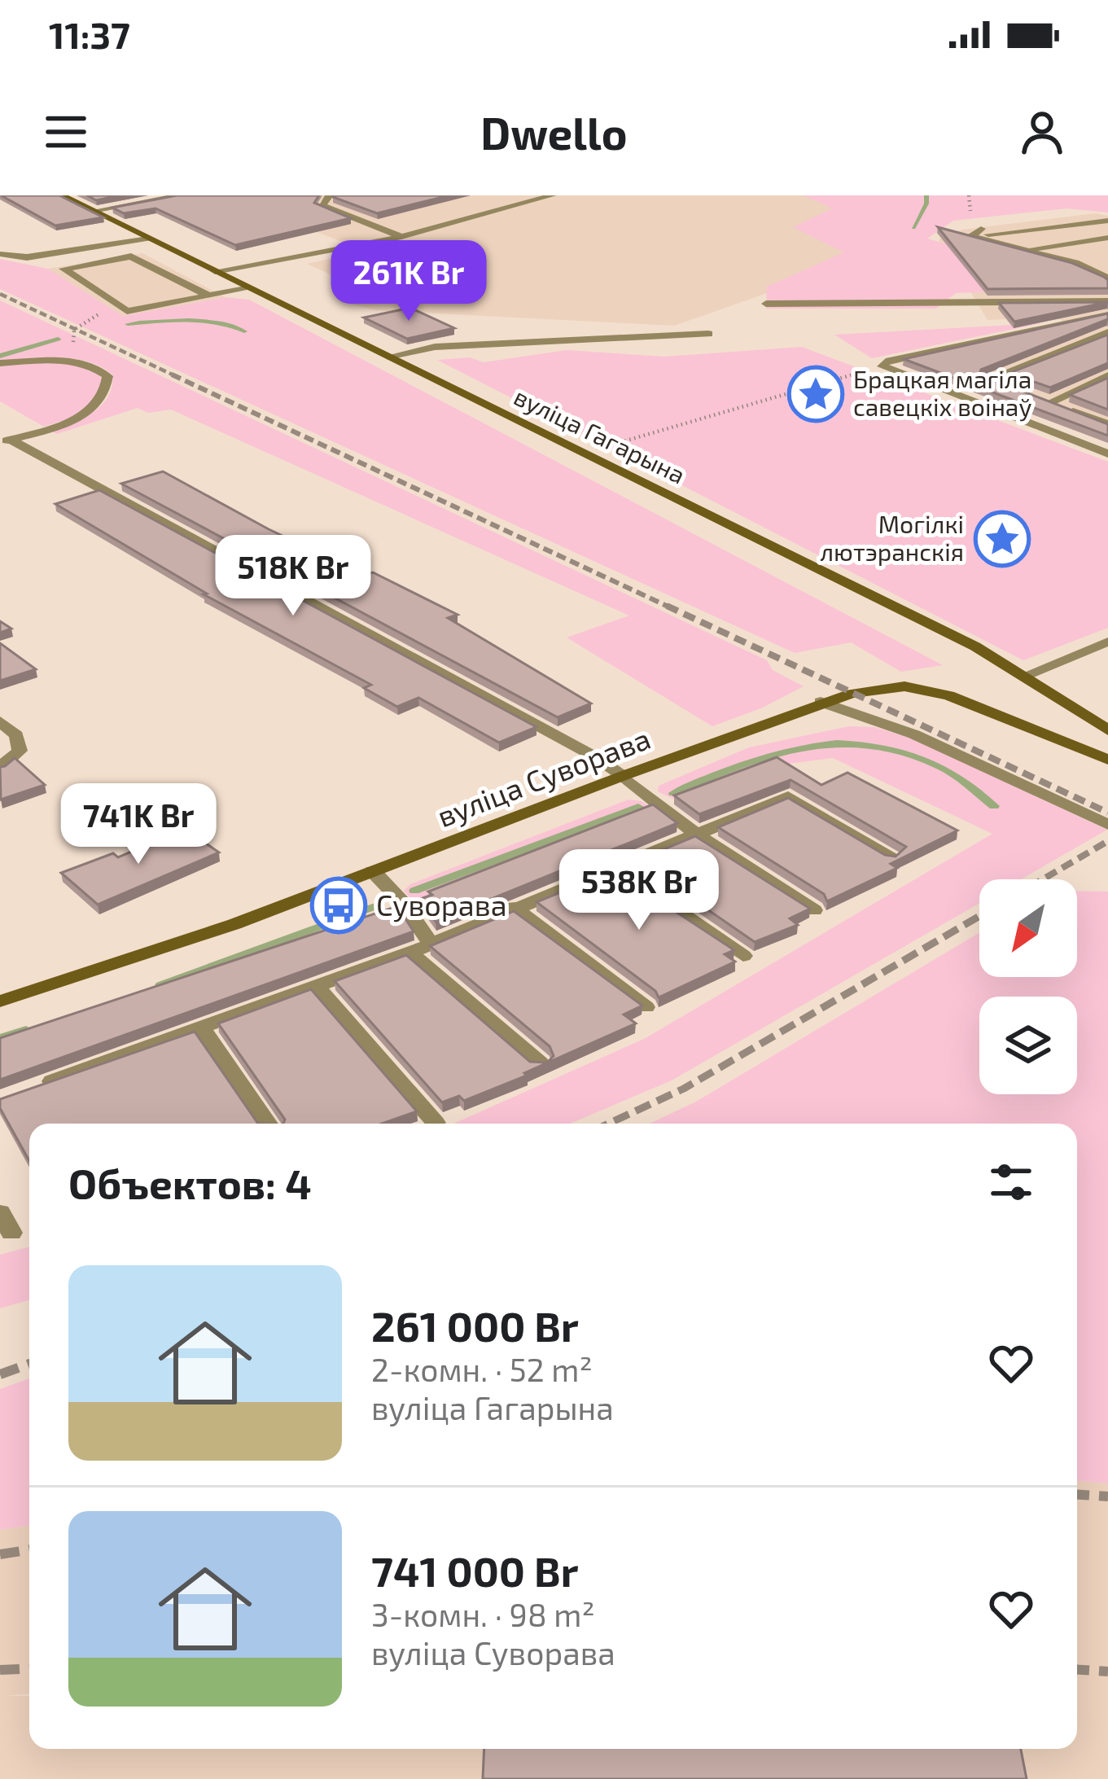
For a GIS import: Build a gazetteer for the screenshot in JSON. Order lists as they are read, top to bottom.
{
  "streets": {
    "main road": ["вуліца Гагарына", "вуліца Суворава"]
  },
  "places": {
    "place": ["Брацкая магіла савецкіх воінаў", "Могілкі лютэранскія"],
    "bus stop": ["Суворава"]
  },
  "north": "bottom left",
  "page": {
    "status": "11:37",
    "header": "Dwello",
    "price": [
      "261K Br",
      "518K Br",
      "741K Br",
      "538K Br"
    ],
    "heading": "Объектов: 4",
    "list": [
      {
        "name": "261 000 Br",
        "note": "2-комн. · 52 m² · вуліца Гагарына"
      },
      {
        "name": "741 000 Br",
        "note": "3-комн. · 98 m² · вуліца Суворава"
      }
    ]
  }
}
